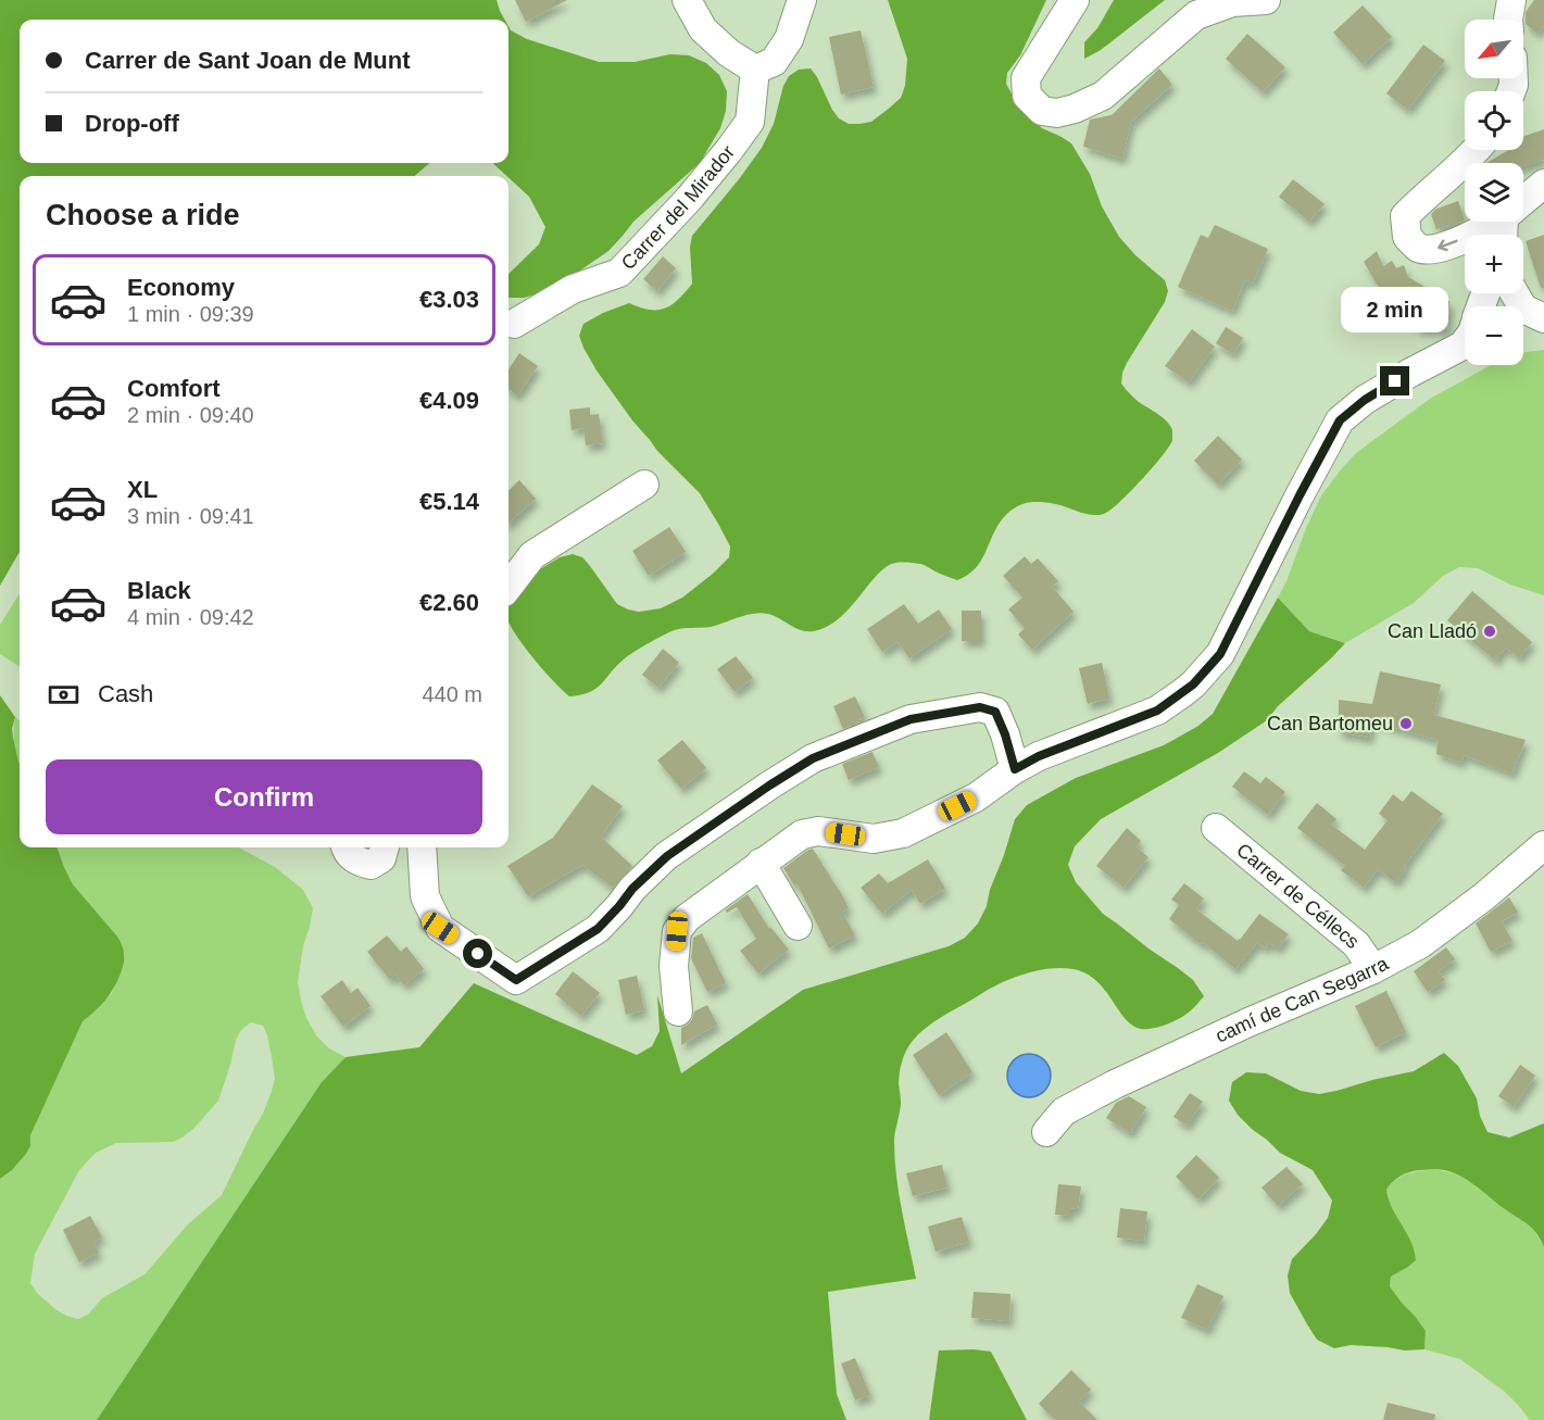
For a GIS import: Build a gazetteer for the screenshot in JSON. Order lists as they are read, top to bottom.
{
  "streets": {
    "street": ["Carrer del Mirador", "Carrer de Céllecs", "camí de Can Segarra"]
  },
  "crossings": [
    ["Carrer de Céllecs", "camí de Can Segarra"]
  ],
  "places": ["Can Lladó", "Can Bartomeu"],
  "north": "bottom left",
  "page": {
    "map_buttons": ["+", "−"],
    "banner": ["Carrer de Sant Joan de Munt", "Drop-off"],
    "heading": "Choose a ride",
    "list": [
      {
        "name": "Economy",
        "note": "1 min · 09:39",
        "value": "€3.03"
      },
      {
        "name": "Comfort",
        "note": "2 min · 09:40",
        "value": "€4.09"
      },
      {
        "name": "XL",
        "note": "3 min · 09:41",
        "value": "€5.14"
      },
      {
        "name": "Black",
        "note": "4 min · 09:42",
        "value": "€2.60"
      }
    ],
    "bubble": "2 min",
    "pay": ["Cash", "440 m"],
    "buttons": "Confirm"
  }
}
